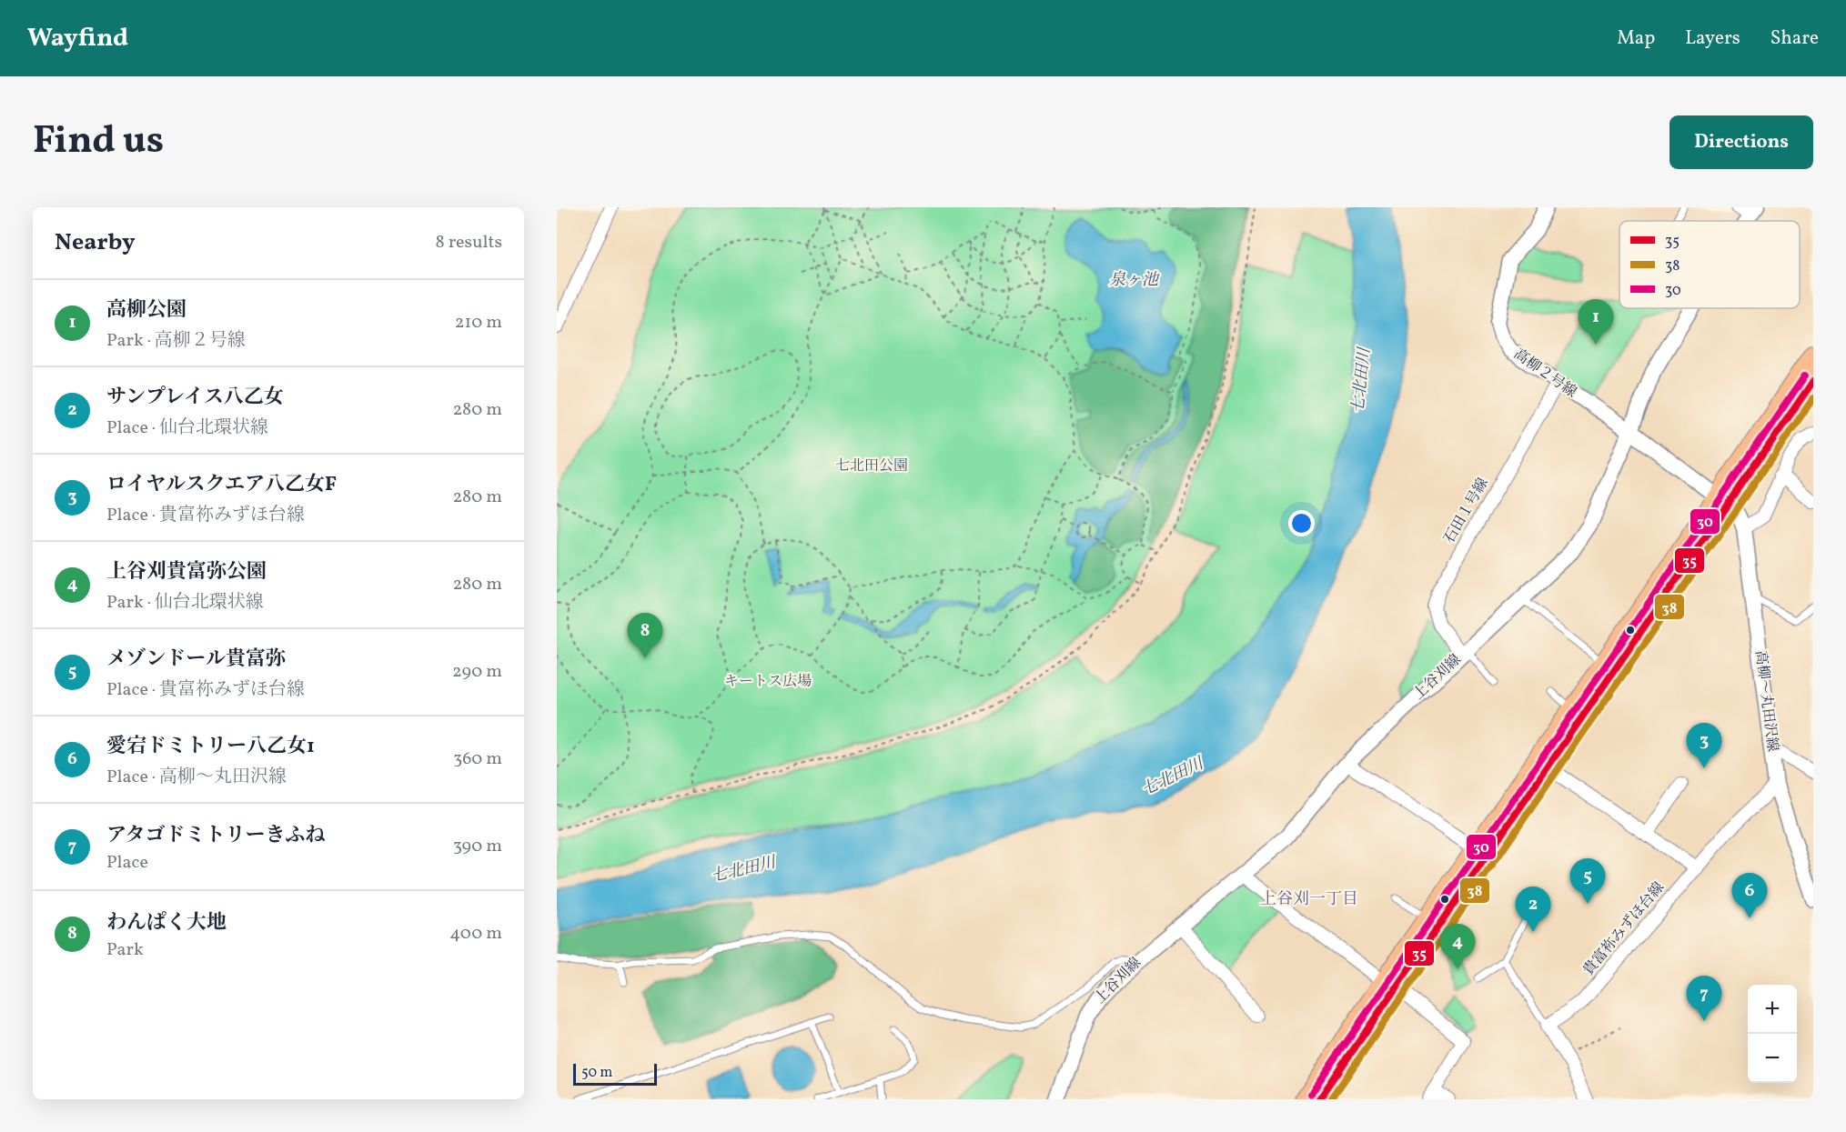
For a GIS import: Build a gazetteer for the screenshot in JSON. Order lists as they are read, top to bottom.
{
  "streets": {
    "street": [
      "高柳２号線",
      "石田１号線",
      "上谷刈線",
      "高柳～丸田沢線",
      "貴富祢みずほ台線"
    ]
  },
  "crossings": [
    ["高柳２号線", "石田１号線"],
    ["高柳２号線", "上谷刈線"],
    ["高柳２号線", "高柳～丸田沢線"],
    ["石田１号線", "上谷刈線"],
    ["高柳～丸田沢線", "貴富祢みずほ台線"]
  ],
  "districts": ["上谷刈一丁目"],
  "water": ["泉ヶ池", "七北田川"],
  "parks": ["七北田公園", "キートス広場"],
  "lines": ["transit line 30", "transit line 35", "transit line 38"],
  "legend": ["35", "38", "30"],
  "scale_bar": "50 m",
  "page": {
    "header": "Wayfind",
    "nav": ["Map", "Layers", "Share"],
    "title": "Find us",
    "buttons": "Directions",
    "heading": ["Nearby", "8 results"],
    "list": [
      {
        "mark": "1",
        "name": "高柳公園",
        "note": "Park · 高柳２号線",
        "value": "210 m"
      },
      {
        "mark": "2",
        "name": "サンプレイス八乙女",
        "note": "Place · 仙台北環状線",
        "value": "280 m"
      },
      {
        "mark": "3",
        "name": "ロイヤルスクエア八乙女F",
        "note": "Place · 貴富祢みずほ台線",
        "value": "280 m"
      },
      {
        "mark": "4",
        "name": "上谷刈貴富弥公園",
        "note": "Park · 仙台北環状線",
        "value": "280 m"
      },
      {
        "mark": "5",
        "name": "メゾンドール貴富弥",
        "note": "Place · 貴富祢みずほ台線",
        "value": "290 m"
      },
      {
        "mark": "6",
        "name": "愛宕ドミトリー八乙女1",
        "note": "Place · 高柳～丸田沢線",
        "value": "360 m"
      },
      {
        "mark": "7",
        "name": "アタゴドミトリーきふね",
        "note": "Place",
        "value": "390 m"
      },
      {
        "mark": "8",
        "name": "わんぱく大地",
        "note": "Park",
        "value": "400 m"
      }
    ],
    "pins": [
      "1",
      "8",
      "3",
      "5",
      "6",
      "2",
      "4",
      "7"
    ],
    "map_buttons": ["+", "−"],
    "scale": "50 m"
  }
}
